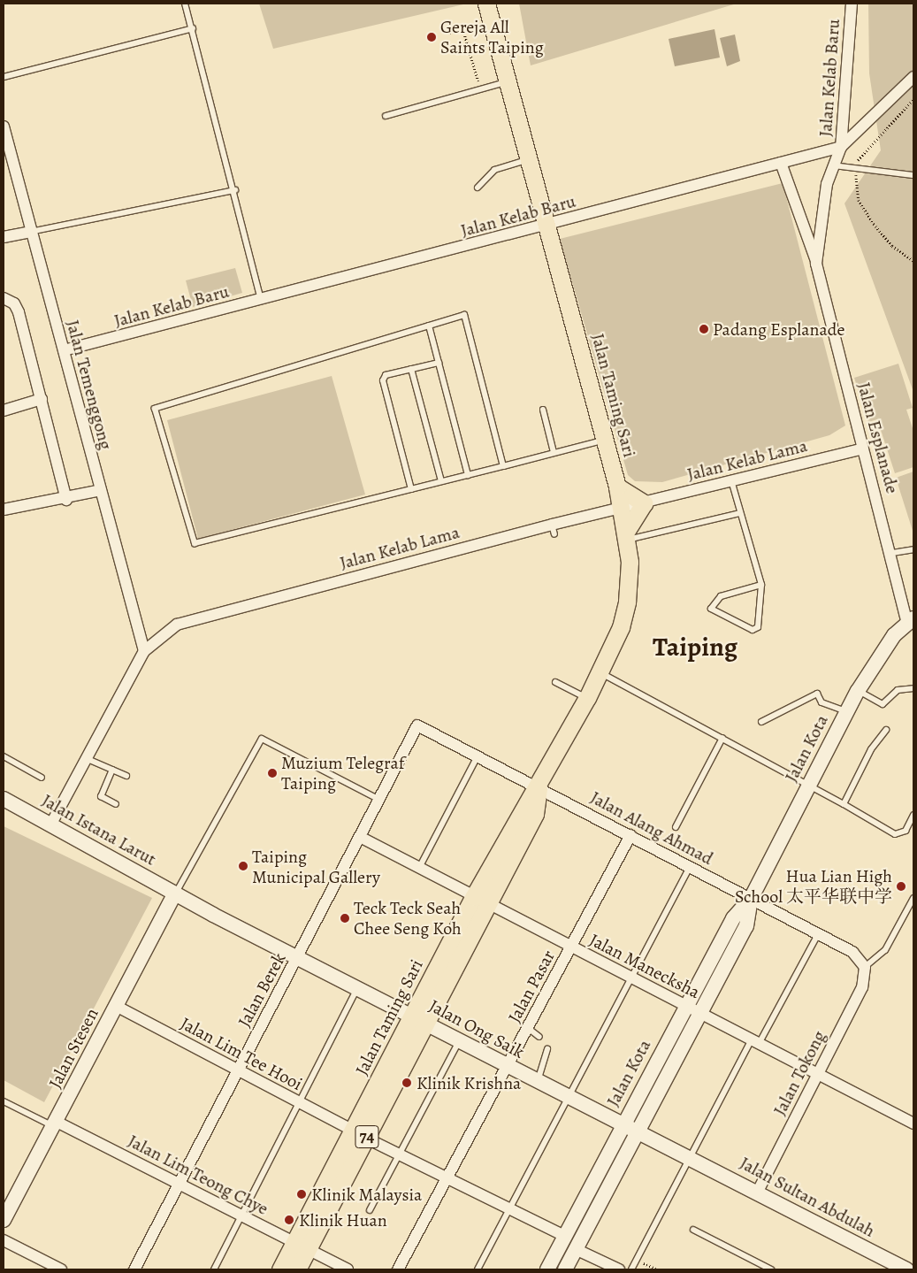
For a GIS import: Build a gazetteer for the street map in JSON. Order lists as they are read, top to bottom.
{
  "streets": {
    "main road": [
      "Jalan Taming Sari",
      "Jalan Kota",
      "Jalan Istana Larut",
      "Jalan Ong Saik",
      "Jalan Stesen",
      "74",
      "Jalan Sultan Abdulah"
    ],
    "street": [
      "Jalan Kelab Baru",
      "Jalan Temenggong",
      "Jalan Esplanade",
      "Jalan Kelab Lama",
      "Jalan Alang Ahmad",
      "Jalan Manecksha",
      "Jalan Pasar",
      "Jalan Berek",
      "Jalan Lim Tee Hooi",
      "Jalan Tokong",
      "Jalan Lim Teong Chye"
    ]
  },
  "crossings": [
    ["Jalan Kelab Baru", "Jalan Temenggong"],
    ["Jalan Kelab Baru", "Jalan Taming Sari"],
    ["Jalan Kelab Baru", "Jalan Esplanade"],
    ["Jalan Temenggong", "Jalan Kelab Lama"],
    ["Jalan Taming Sari", "Jalan Kelab Lama"],
    ["Jalan Taming Sari", "Jalan Alang Ahmad"],
    ["Jalan Taming Sari", "Jalan Manecksha"],
    ["Jalan Taming Sari", "Jalan Ong Saik"],
    ["Jalan Taming Sari", "Jalan Lim Tee Hooi"],
    ["Jalan Taming Sari", "Jalan Lim Teong Chye"],
    ["Jalan Esplanade", "Jalan Kelab Lama"],
    ["Jalan Esplanade", "Jalan Kota"],
    ["Jalan Kelab Lama", "Jalan Istana Larut"],
    ["Jalan Kota", "Jalan Alang Ahmad"],
    ["Jalan Kota", "Jalan Manecksha"],
    ["Jalan Kota", "Jalan Ong Saik"],
    ["Jalan Kota", "Jalan Lim Tee Hooi"],
    ["Jalan Alang Ahmad", "Jalan Pasar"],
    ["Jalan Alang Ahmad", "Jalan Berek"],
    ["Jalan Alang Ahmad", "Jalan Tokong"],
    ["Jalan Istana Larut", "Jalan Ong Saik"],
    ["Jalan Istana Larut", "Jalan Stesen"],
    ["Jalan Manecksha", "Jalan Pasar"],
    ["Jalan Manecksha", "Jalan Berek"],
    ["Jalan Manecksha", "Jalan Tokong"],
    ["Jalan Pasar", "Jalan Ong Saik"],
    ["Jalan Pasar", "Jalan Lim Tee Hooi"],
    ["Jalan Berek", "Jalan Ong Saik"],
    ["Jalan Berek", "Jalan Lim Tee Hooi"],
    ["Jalan Berek", "Jalan Lim Teong Chye"],
    ["Jalan Ong Saik", "Jalan Stesen"],
    ["Jalan Ong Saik", "Jalan Sultan Abdulah"],
    ["Jalan Stesen", "Jalan Lim Tee Hooi"],
    ["Jalan Stesen", "Jalan Lim Teong Chye"],
    ["Jalan Tokong", "Jalan Sultan Abdulah"]
  ],
  "districts": ["Taiping"],
  "places": [
    "Gereja All Saints Taiping",
    "Padang Esplanade",
    "Muzium Telegraf Taiping",
    "Taiping Municipal Gallery",
    "Hua Lian High School 太平华联中学",
    "Teck Teck Seah Chee Seng Koh",
    "Klinik Krishna",
    "Klinik Malaysia",
    "Klinik Huan"
  ]
}
